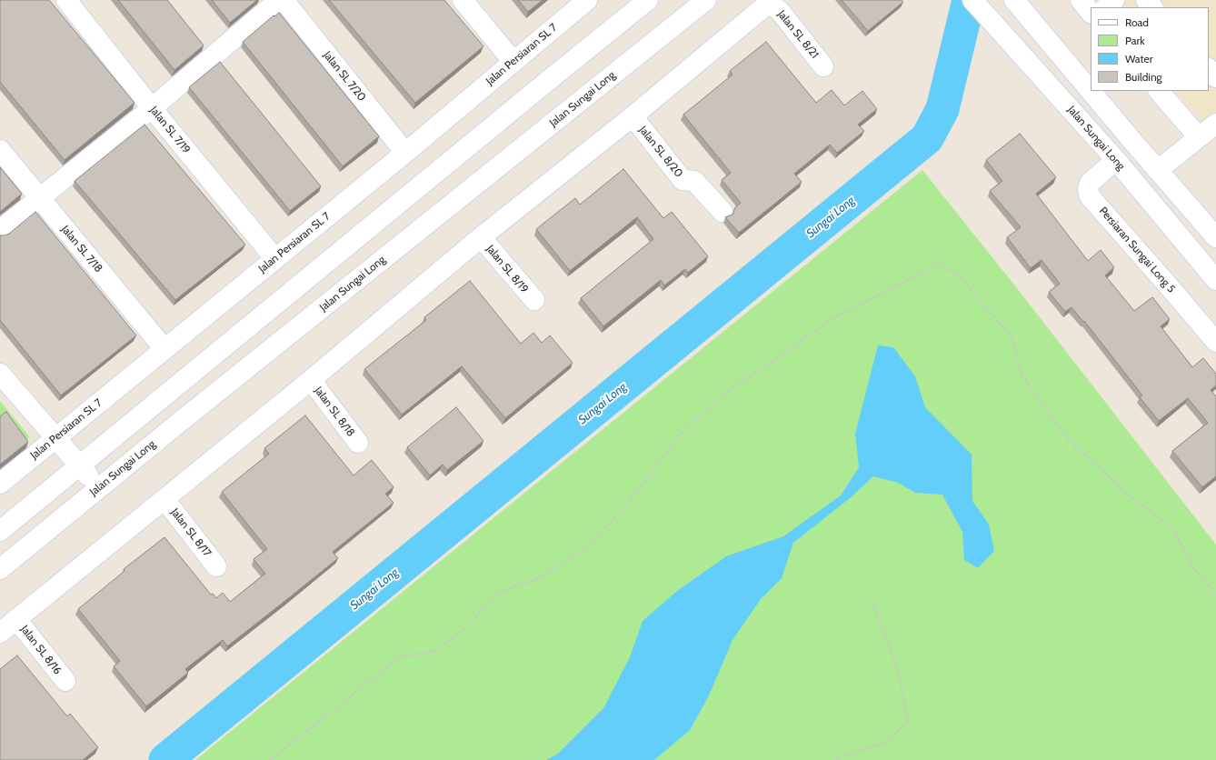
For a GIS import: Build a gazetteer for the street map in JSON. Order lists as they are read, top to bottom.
{
  "streets": {
    "street": [
      "Jalan SL 8/21",
      "Jalan Persiaran SL 7",
      "Jalan SL 7/20",
      "Jalan Sungai Long",
      "Jalan SL 7/19",
      "Jalan SL 8/20",
      "Jalan SL 7/18",
      "Persiaran Sungai Long 5",
      "Jalan SL 8/19",
      "Jalan SL 8/18",
      "Jalan SL 8/17",
      "Jalan SL 8/16"
    ]
  },
  "crossings": [
    ["Jalan SL 8/21", "Jalan SL 8/20"],
    ["Jalan Persiaran SL 7", "Jalan SL 7/20"],
    ["Jalan Persiaran SL 7", "Jalan SL 7/19"],
    ["Jalan Persiaran SL 7", "Jalan SL 7/18"],
    ["Jalan Sungai Long", "Persiaran Sungai Long 5"]
  ],
  "water": ["Sungai Long"],
  "legend": [
    "Road",
    "Park",
    "Water",
    "Building"
  ]
}
